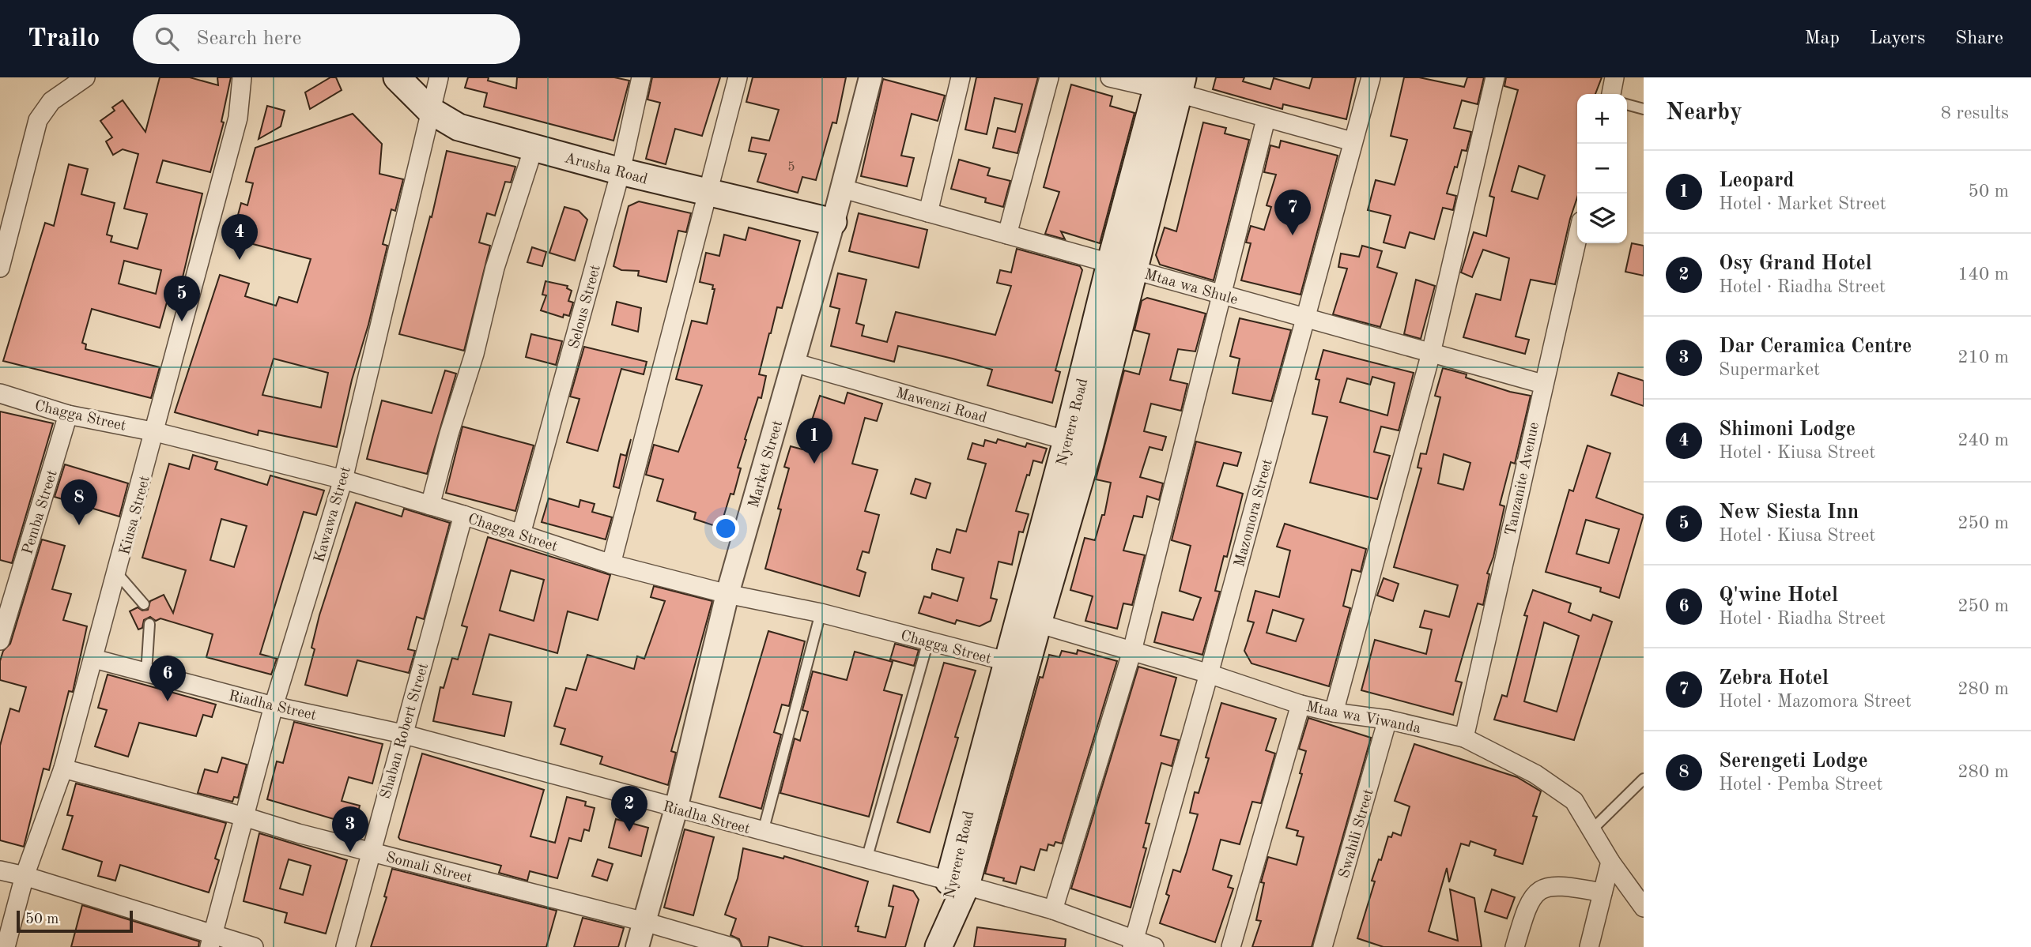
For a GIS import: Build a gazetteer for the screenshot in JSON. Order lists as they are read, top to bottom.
{
  "streets": {
    "main road": ["Arusha Road", "Nyerere Road"],
    "street": [
      "Mtaa wa Shule",
      "Selous Street",
      "Mawenzi Road",
      "Chagga Street",
      "Market Street",
      "Tanzanite Avenue",
      "Pemba Street",
      "Mazomora Street",
      "Kawawa Street",
      "Kiusa Street",
      "Riadha Street",
      "Mtaa wa Viwanda",
      "Shaban Robert Street",
      "Swahili Street",
      "Somali Street"
    ]
  },
  "crossings": [
    ["Arusha Road", "Selous Street"],
    ["Arusha Road", "Market Street"],
    ["Arusha Road", "Kawawa Street"],
    ["Mtaa wa Shule", "Nyerere Road"],
    ["Mtaa wa Shule", "Market Street"],
    ["Mtaa wa Shule", "Tanzanite Avenue"],
    ["Mtaa wa Shule", "Mazomora Street"],
    ["Selous Street", "Chagga Street"],
    ["Mawenzi Road", "Nyerere Road"],
    ["Mawenzi Road", "Market Street"],
    ["Chagga Street", "Nyerere Road"],
    ["Chagga Street", "Market Street"],
    ["Chagga Street", "Pemba Street"],
    ["Chagga Street", "Kawawa Street"],
    ["Chagga Street", "Kiusa Street"],
    ["Chagga Street", "Shaban Robert Street"],
    ["Nyerere Road", "Riadha Street"],
    ["Nyerere Road", "Mtaa wa Viwanda"],
    ["Market Street", "Riadha Street"],
    ["Market Street", "Somali Street"],
    ["Tanzanite Avenue", "Mtaa wa Viwanda"],
    ["Mazomora Street", "Riadha Street"],
    ["Mazomora Street", "Mtaa wa Viwanda"],
    ["Kawawa Street", "Riadha Street"],
    ["Kawawa Street", "Somali Street"],
    ["Kiusa Street", "Riadha Street"],
    ["Kiusa Street", "Somali Street"],
    ["Riadha Street", "Shaban Robert Street"],
    ["Mtaa wa Viwanda", "Swahili Street"],
    ["Shaban Robert Street", "Somali Street"]
  ],
  "house_numbers": ["5"],
  "scale_bar": "50 m",
  "page": {
    "header": "Trailo",
    "search": "Search here",
    "nav": ["Map", "Layers", "Share"],
    "heading": ["Nearby", "8 results"],
    "map_buttons": ["+", "−"],
    "list": [
      {
        "mark": "1",
        "name": "Leopard",
        "note": "Hotel · Market Street",
        "value": "50 m"
      },
      {
        "mark": "2",
        "name": "Osy Grand Hotel",
        "note": "Hotel · Riadha Street",
        "value": "140 m"
      },
      {
        "mark": "3",
        "name": "Dar Ceramica Centre",
        "note": "Supermarket",
        "value": "210 m"
      },
      {
        "mark": "4",
        "name": "Shimoni Lodge",
        "note": "Hotel · Kiusa Street",
        "value": "240 m"
      },
      {
        "mark": "5",
        "name": "New Siesta Inn",
        "note": "Hotel · Kiusa Street",
        "value": "250 m"
      },
      {
        "mark": "6",
        "name": "Q'wine Hotel",
        "note": "Hotel · Riadha Street",
        "value": "250 m"
      },
      {
        "mark": "7",
        "name": "Zebra Hotel",
        "note": "Hotel · Mazomora Street",
        "value": "280 m"
      },
      {
        "mark": "8",
        "name": "Serengeti Lodge",
        "note": "Hotel · Pemba Street",
        "value": "280 m"
      }
    ],
    "pins": [
      "7",
      "4",
      "5",
      "1",
      "8",
      "6",
      "2",
      "3"
    ],
    "scale": "50 m"
  }
}
